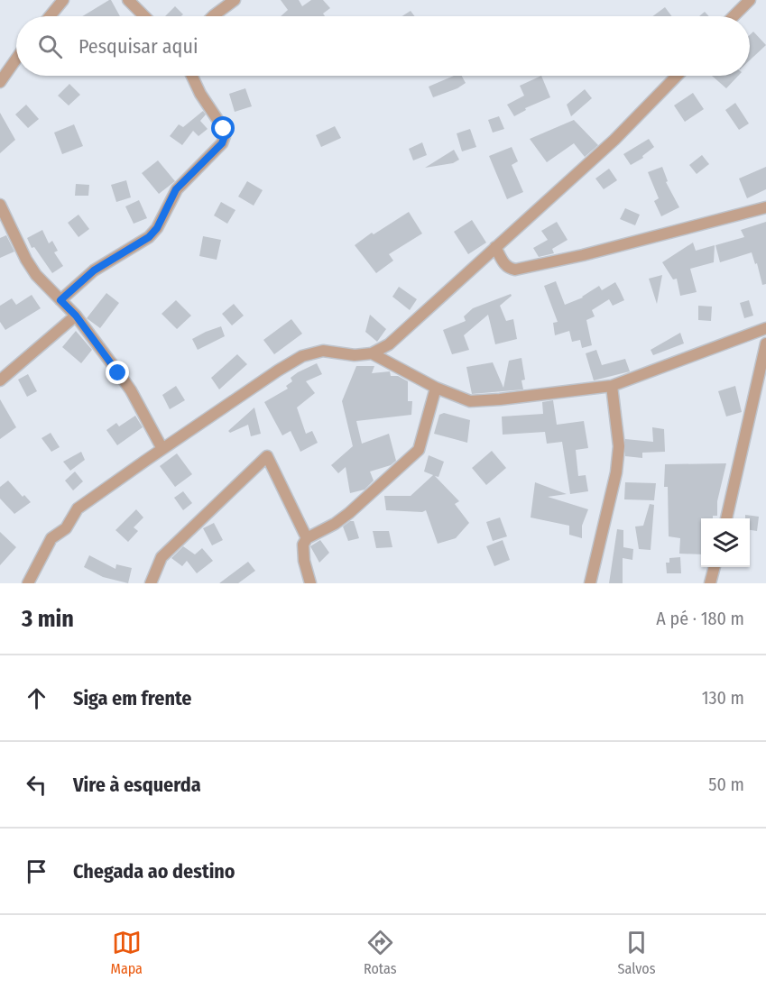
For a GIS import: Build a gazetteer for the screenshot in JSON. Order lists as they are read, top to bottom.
{
  "page": {
    "search": "Pesquisar aqui",
    "heading": ["3 min", "A pé · 180 m"],
    "list": [
      ["Siga em frente", "130 m"],
      ["Vire à esquerda", "50 m"],
      "Chegada ao destino"
    ],
    "nav": ["Mapa", "Rotas", "Salvos"]
  }
}
